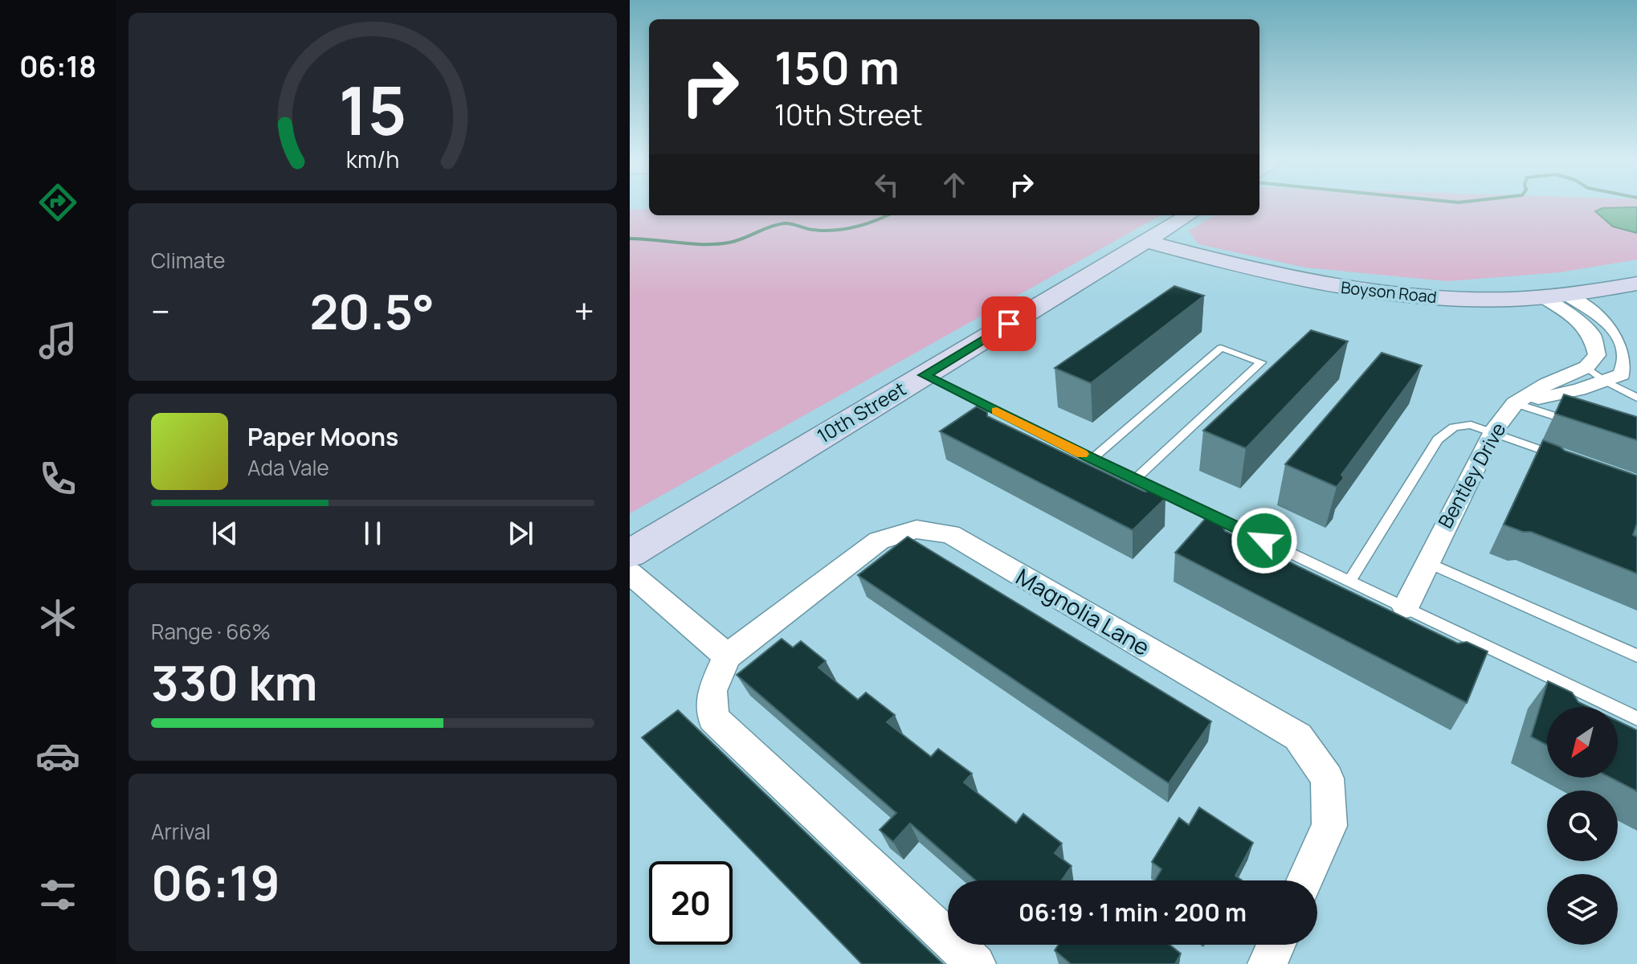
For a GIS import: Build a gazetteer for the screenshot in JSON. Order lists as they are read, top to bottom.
{
  "streets": {
    "street": [
      "Boyson Road",
      "10th Street",
      "Bentley Drive",
      "Magnolia Lane"
    ]
  },
  "crossings": [
    ["Boyson Road", "10th Street"]
  ],
  "north": "bottom left",
  "page": {
    "tabs": "06:18",
    "turn": ["150 m", "10th Street"],
    "tile": [
      "Climate",
      ["Range · 66%", "330 km"],
      ["Arrival", "06:19"]
    ],
    "heat": ["−", "20.5°", "+"],
    "song": ["Paper Moons", "Ada Vale"],
    "limit": "20",
    "trip": "06:19 · 1 min · 200 m",
    "gauge": ["15", "km/h"]
  }
}
